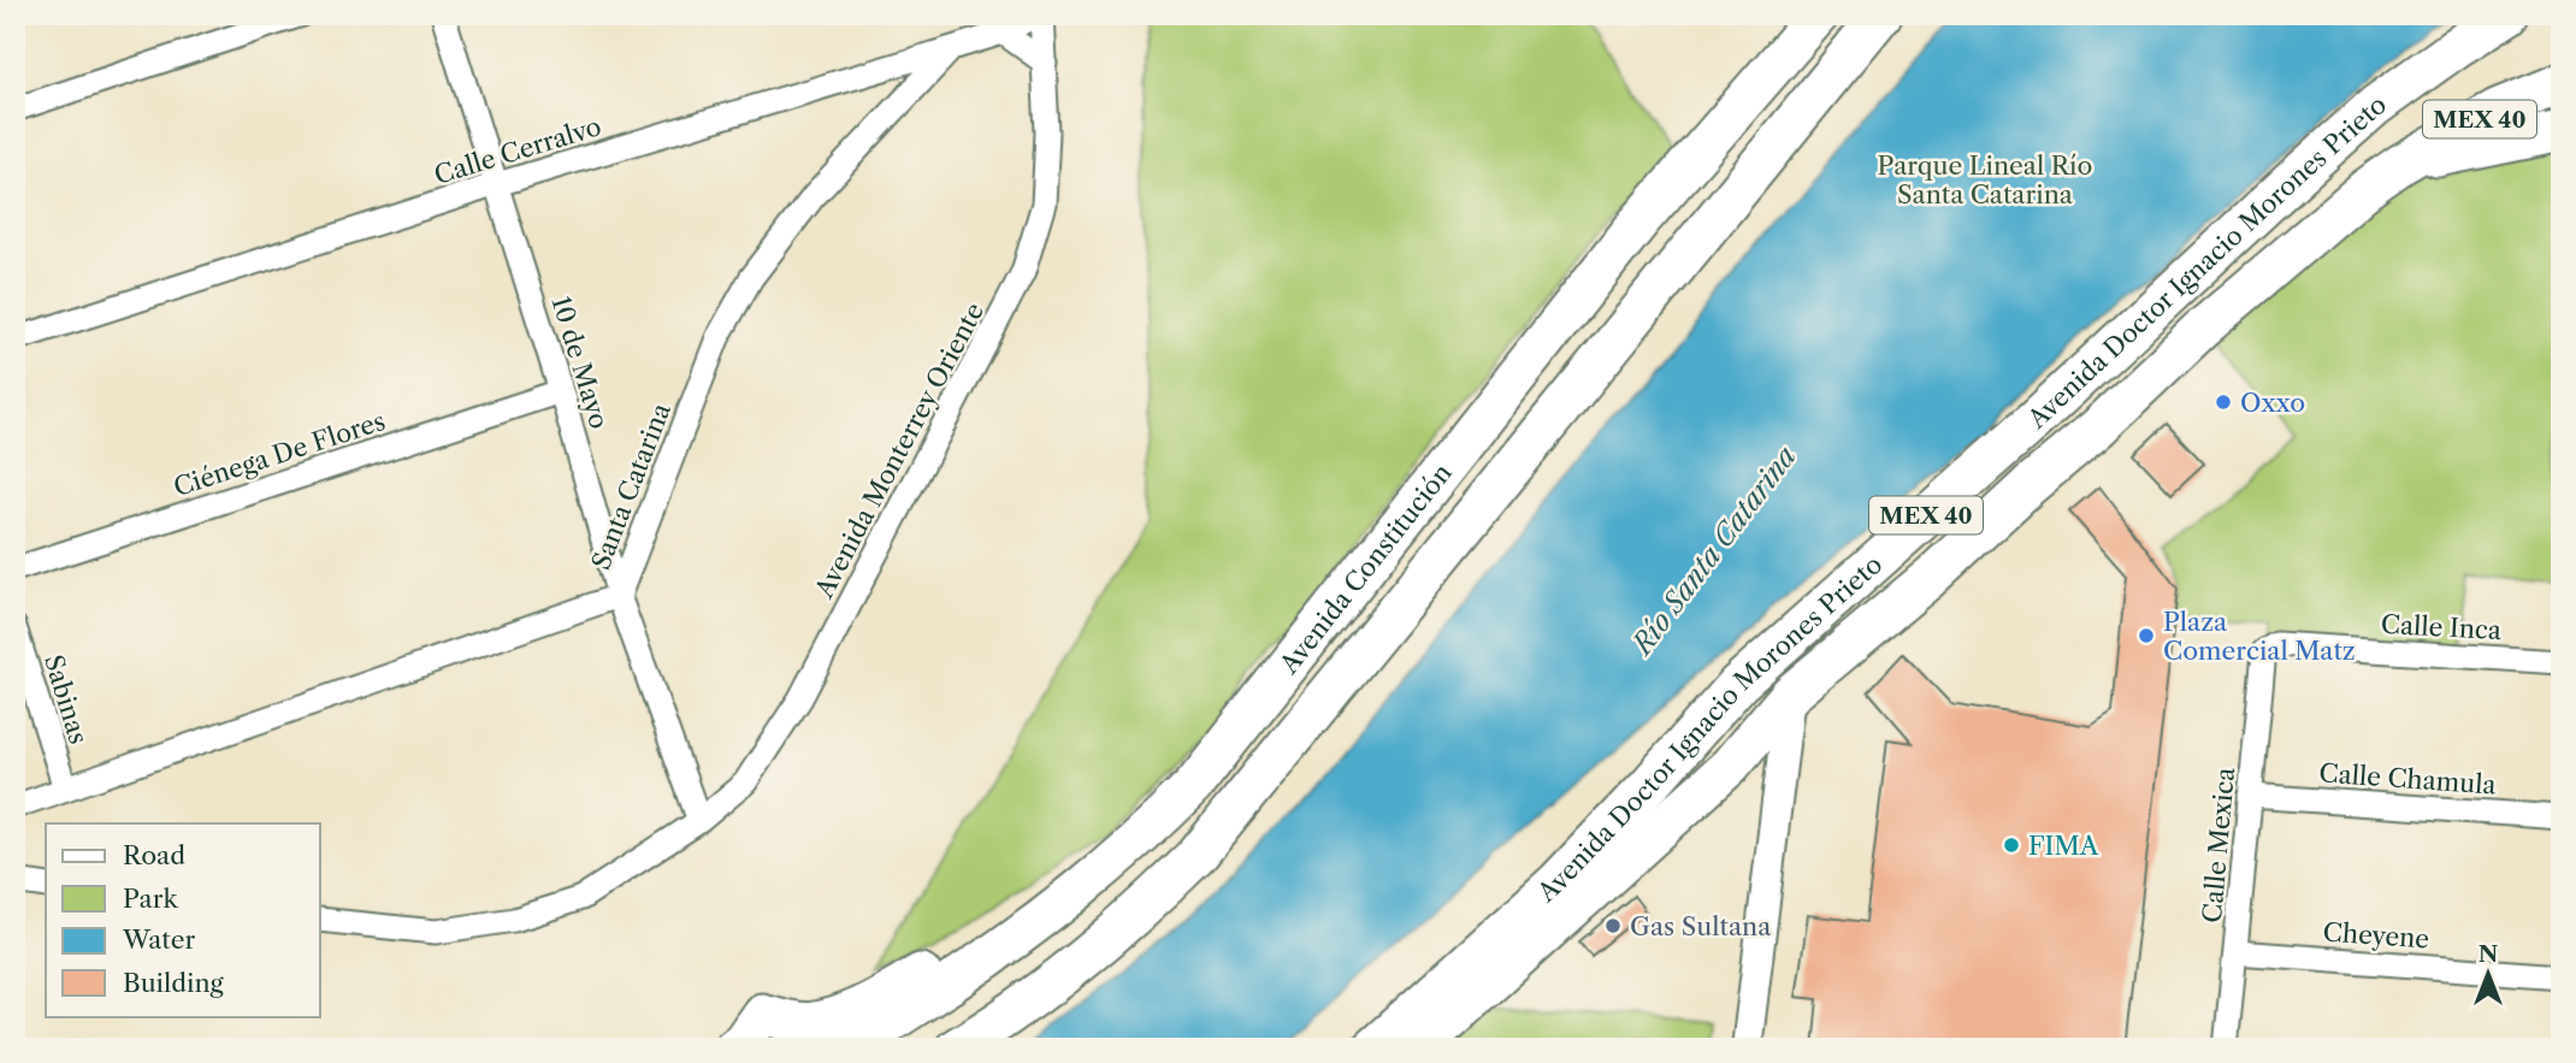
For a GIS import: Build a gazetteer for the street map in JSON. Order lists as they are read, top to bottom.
{
  "streets": {
    "highway": ["MEX 40", "Avenida Doctor Ignacio Morones Prieto", "Avenida Constitución"],
    "street": [
      "Calle Cerralvo",
      "10 de Mayo",
      "Avenida Monterrey Oriente",
      "Ciénega De Flores",
      "Santa Catarina",
      "Calle Inca",
      "Sabinas",
      "Calle Chamula",
      "Calle Mexica",
      "Cheyene"
    ]
  },
  "crossings": [
    ["Calle Cerralvo", "10 de Mayo"],
    ["Calle Cerralvo", "Avenida Monterrey Oriente"],
    ["Calle Cerralvo", "Santa Catarina"],
    ["10 de Mayo", "Avenida Monterrey Oriente"],
    ["10 de Mayo", "Ciénega De Flores"],
    ["10 de Mayo", "Santa Catarina"],
    ["Santa Catarina", "Sabinas"],
    ["Calle Inca", "Calle Mexica"],
    ["Calle Chamula", "Calle Mexica"],
    ["Calle Mexica", "Cheyene"]
  ],
  "water": ["Río Santa Catarina"],
  "parks": ["Parque Lineal Río Santa Catarina"],
  "places": [
    "Oxxo",
    "Plaza Comercial Matz",
    "FIMA",
    "Gas Sultana"
  ],
  "legend": [
    "Road",
    "Park",
    "Water",
    "Building"
  ],
  "north": "top"
}
